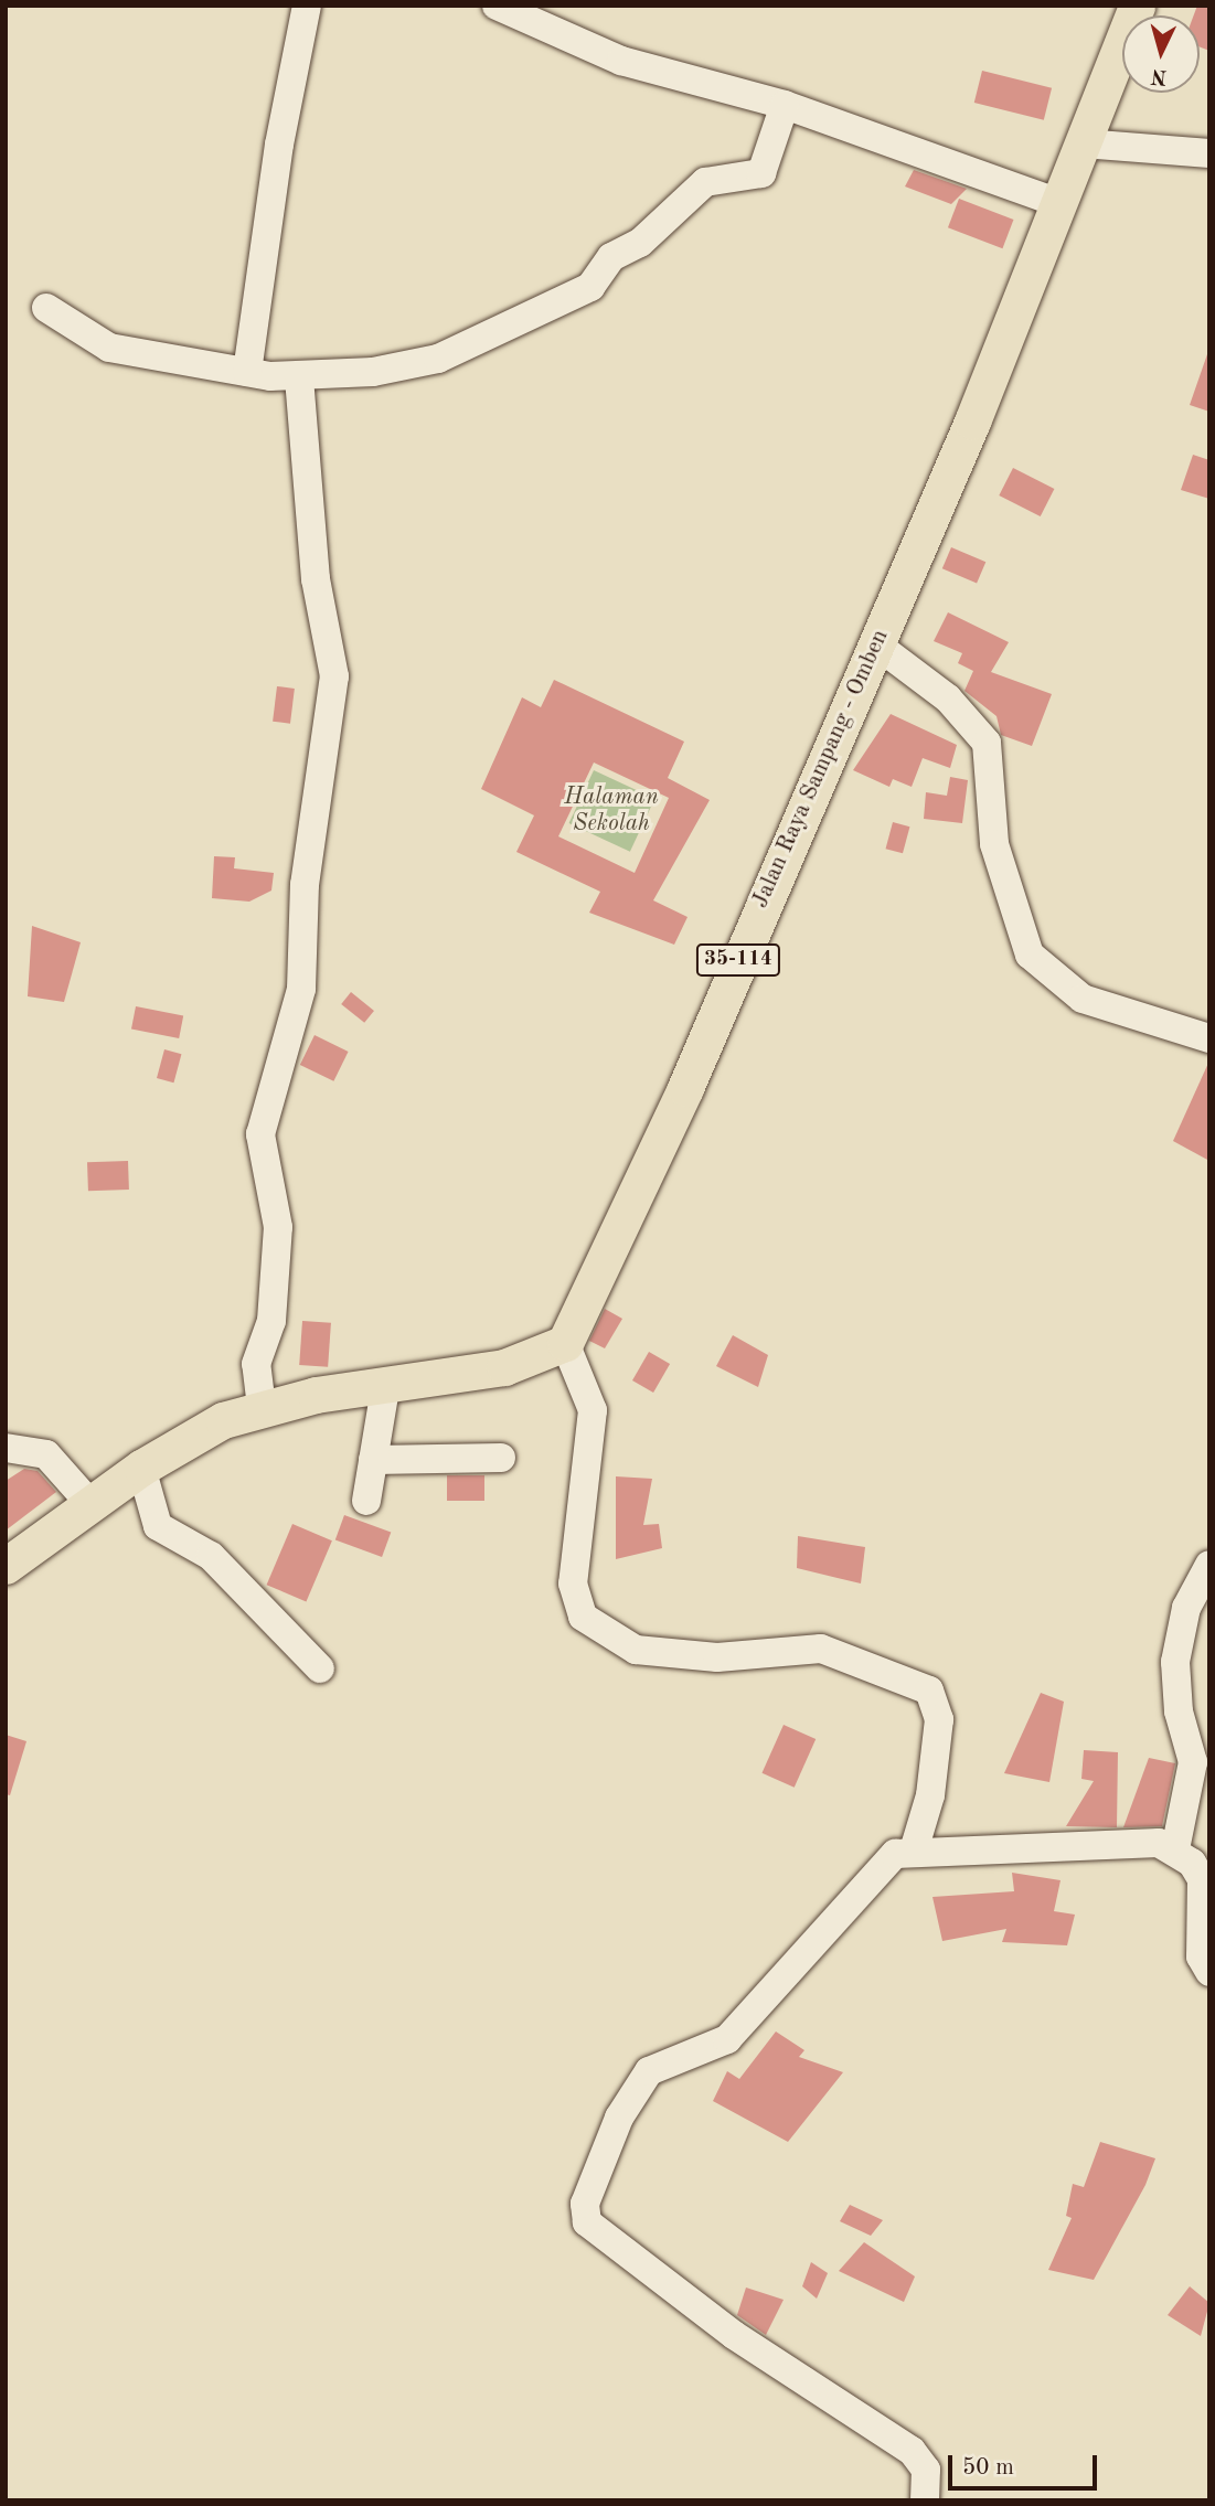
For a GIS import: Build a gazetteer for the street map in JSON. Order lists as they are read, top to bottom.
{
  "streets": {
    "main road": ["Jalan Raya Sampang - Omben", "35-114"]
  },
  "parks": ["Halaman Sekolah"],
  "scale_bar": "50 m",
  "north": "bottom"
}
